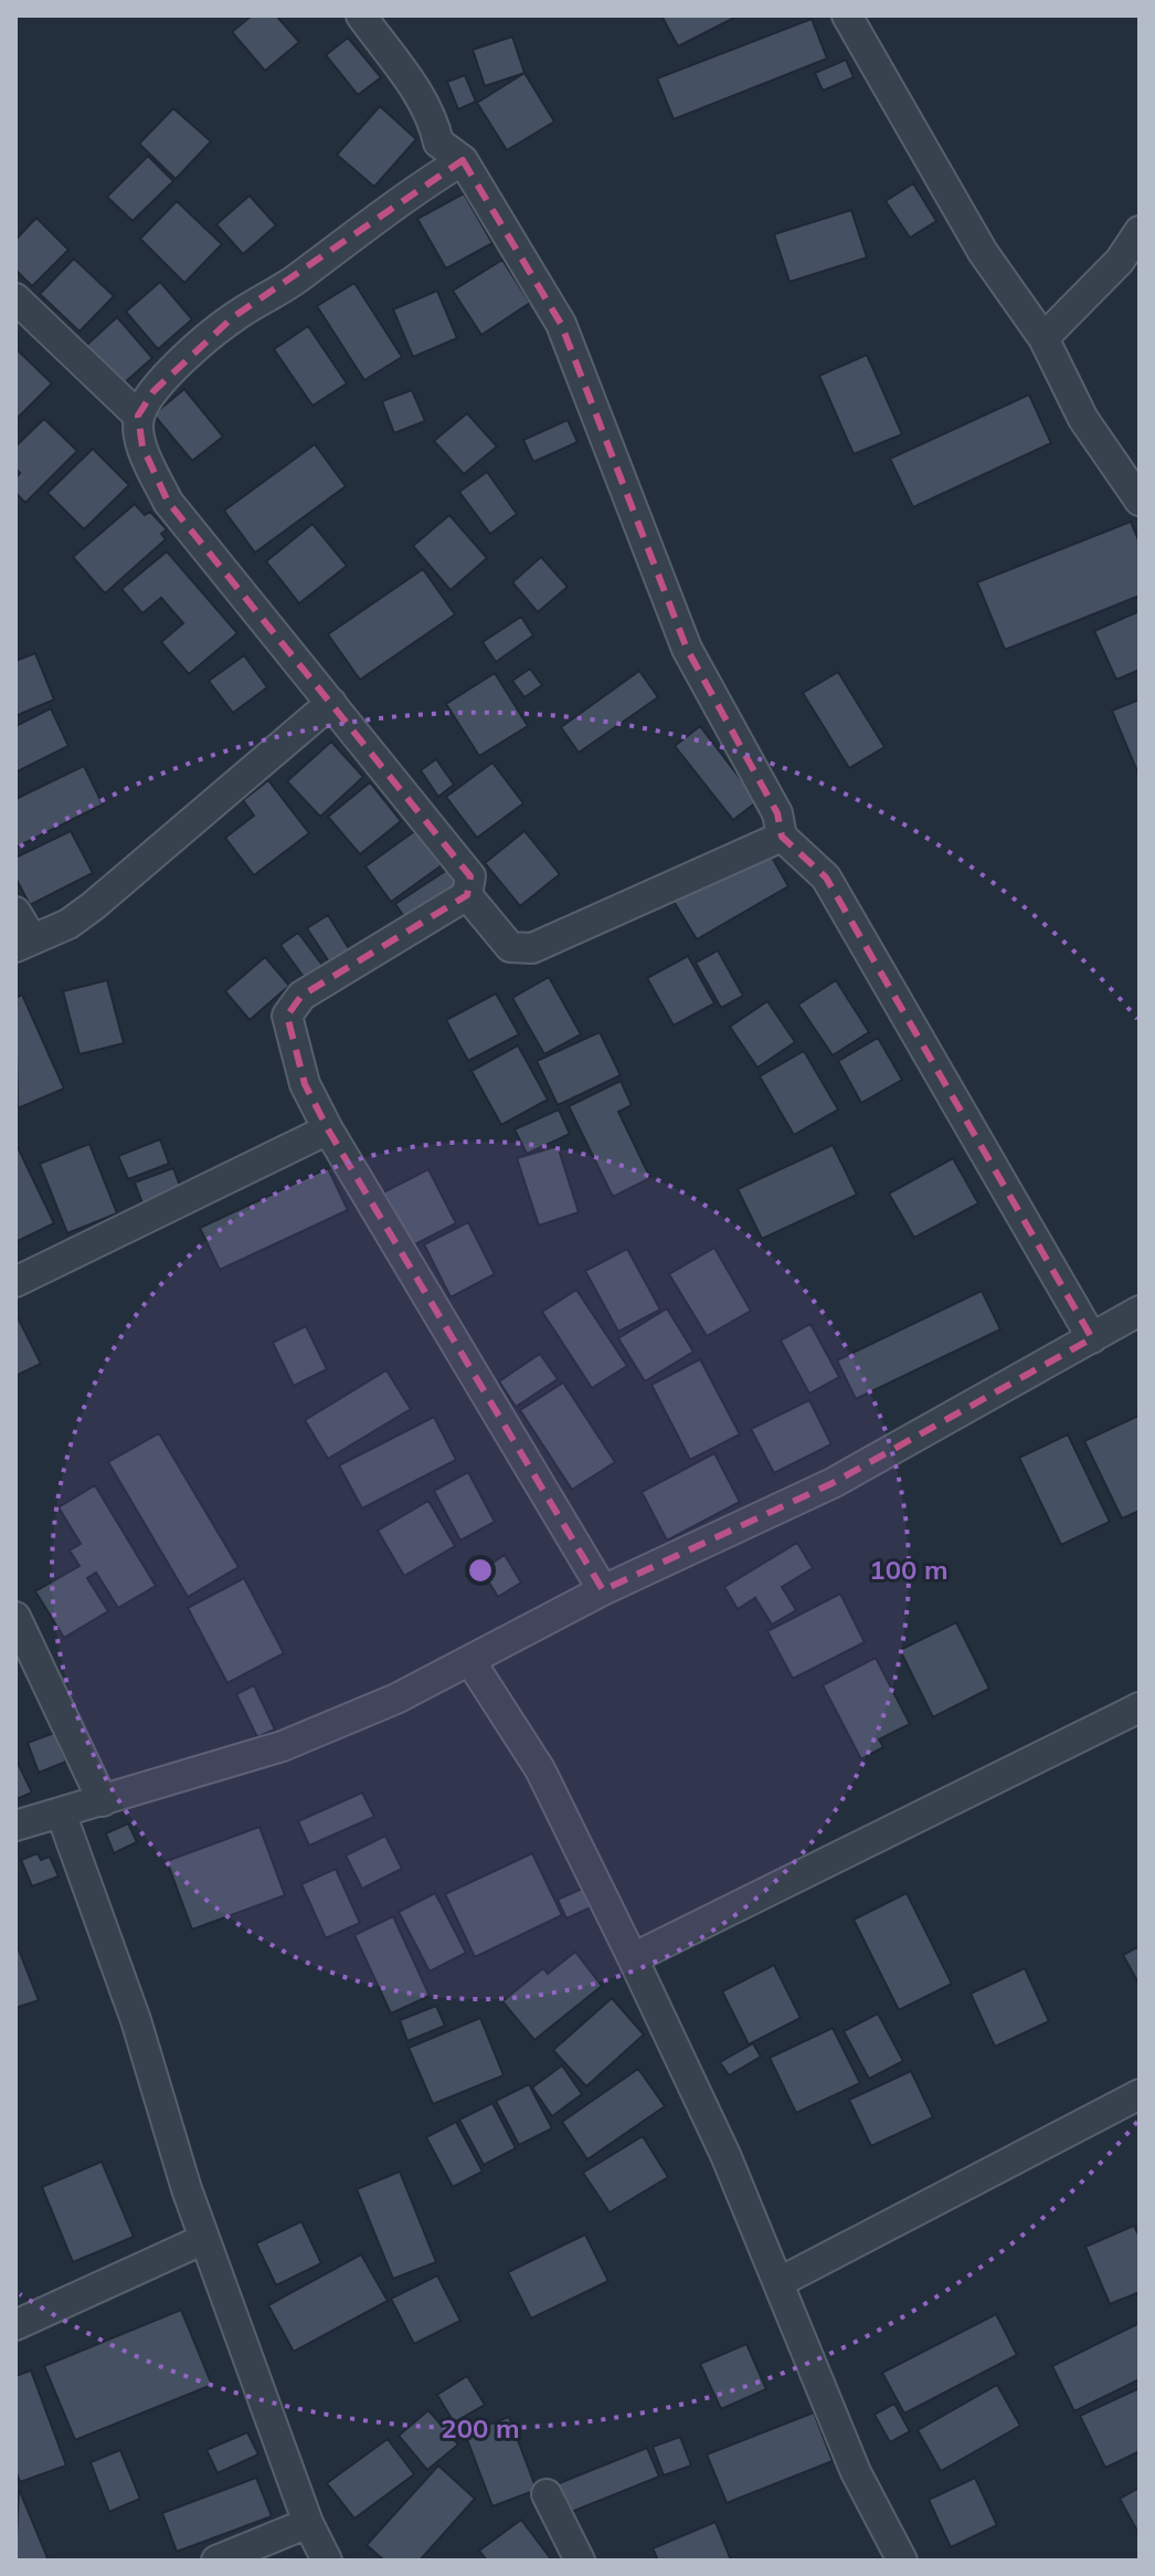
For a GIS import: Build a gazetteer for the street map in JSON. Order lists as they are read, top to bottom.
{
  "rings": ["100 m", "200 m"]
}
